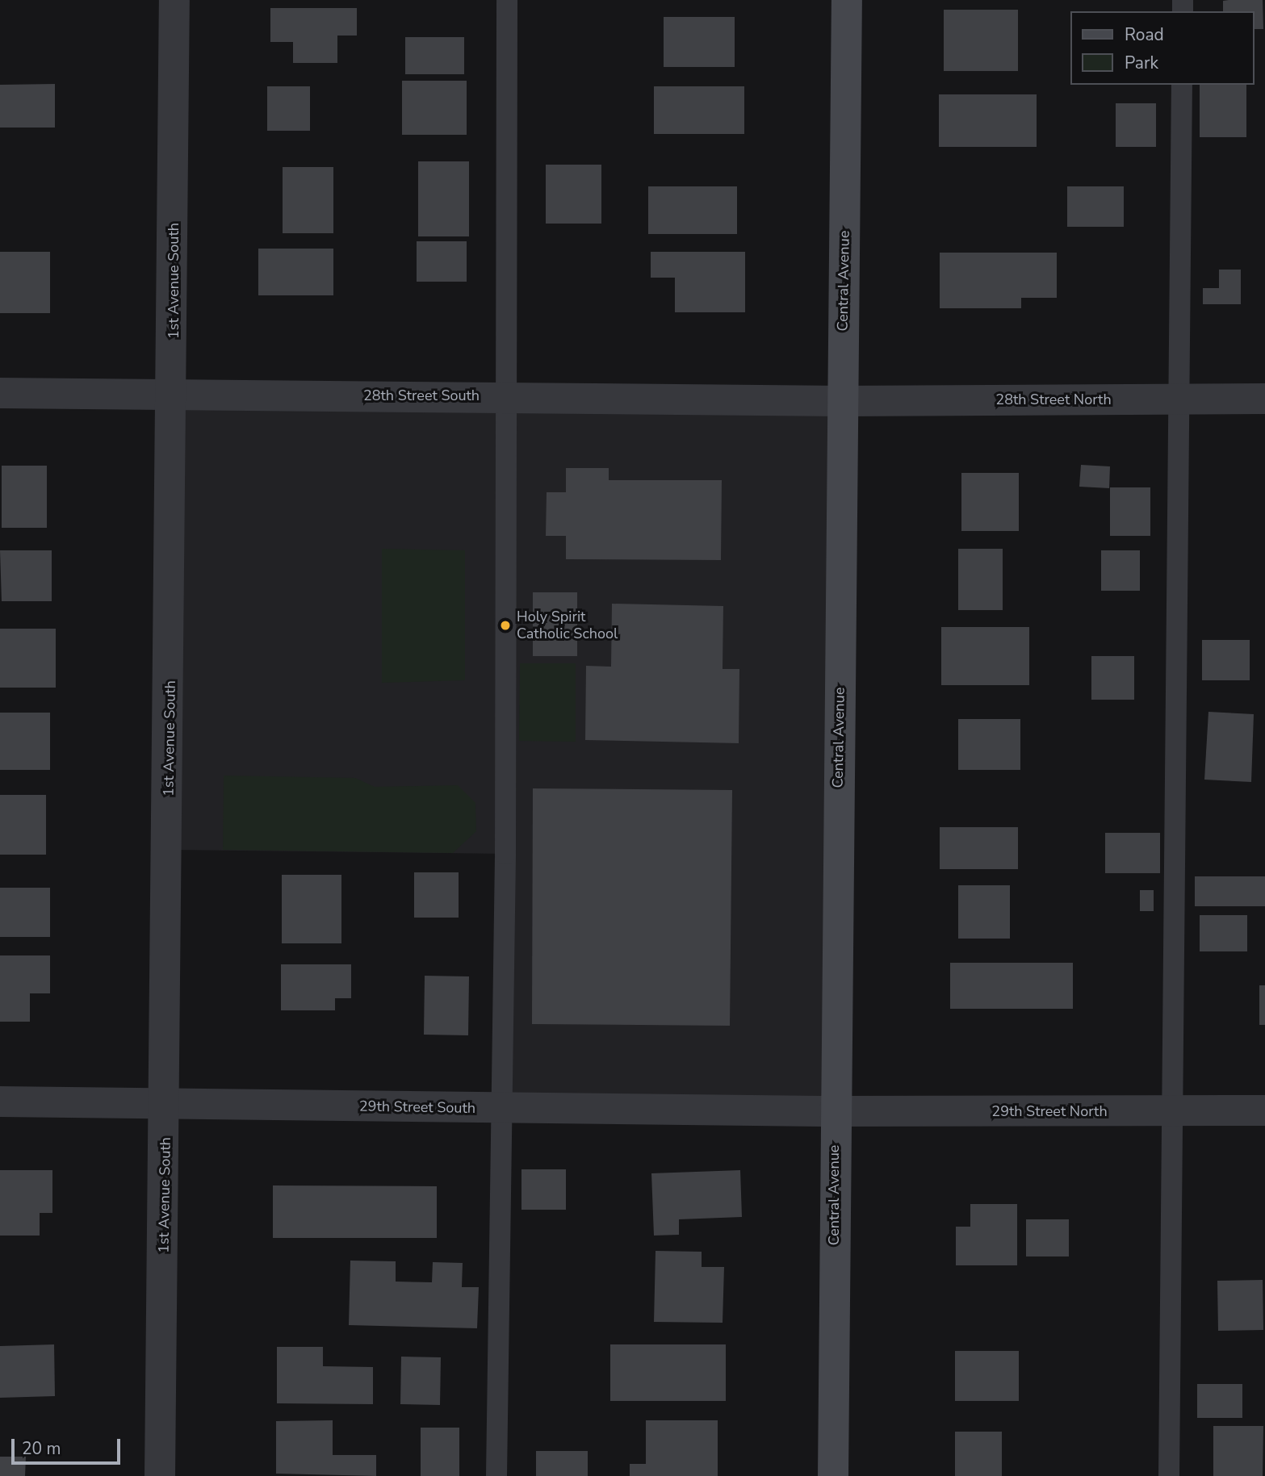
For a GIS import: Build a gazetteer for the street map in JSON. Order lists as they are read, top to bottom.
{
  "streets": {
    "street": [
      "1st Avenue South",
      "Central Avenue",
      "28th Street South",
      "28th Street North",
      "29th Street South",
      "29th Street North"
    ]
  },
  "crossings": [
    ["1st Avenue South", "28th Street South"],
    ["1st Avenue South", "29th Street South"],
    ["Central Avenue", "28th Street South"],
    ["Central Avenue", "28th Street North"],
    ["Central Avenue", "29th Street South"],
    ["Central Avenue", "29th Street North"],
    ["28th Street South", "28th Street North"],
    ["29th Street South", "29th Street North"]
  ],
  "places": ["Holy Spirit Catholic School"],
  "legend": ["Road", "Park"],
  "scale_bar": "20 m"
}
